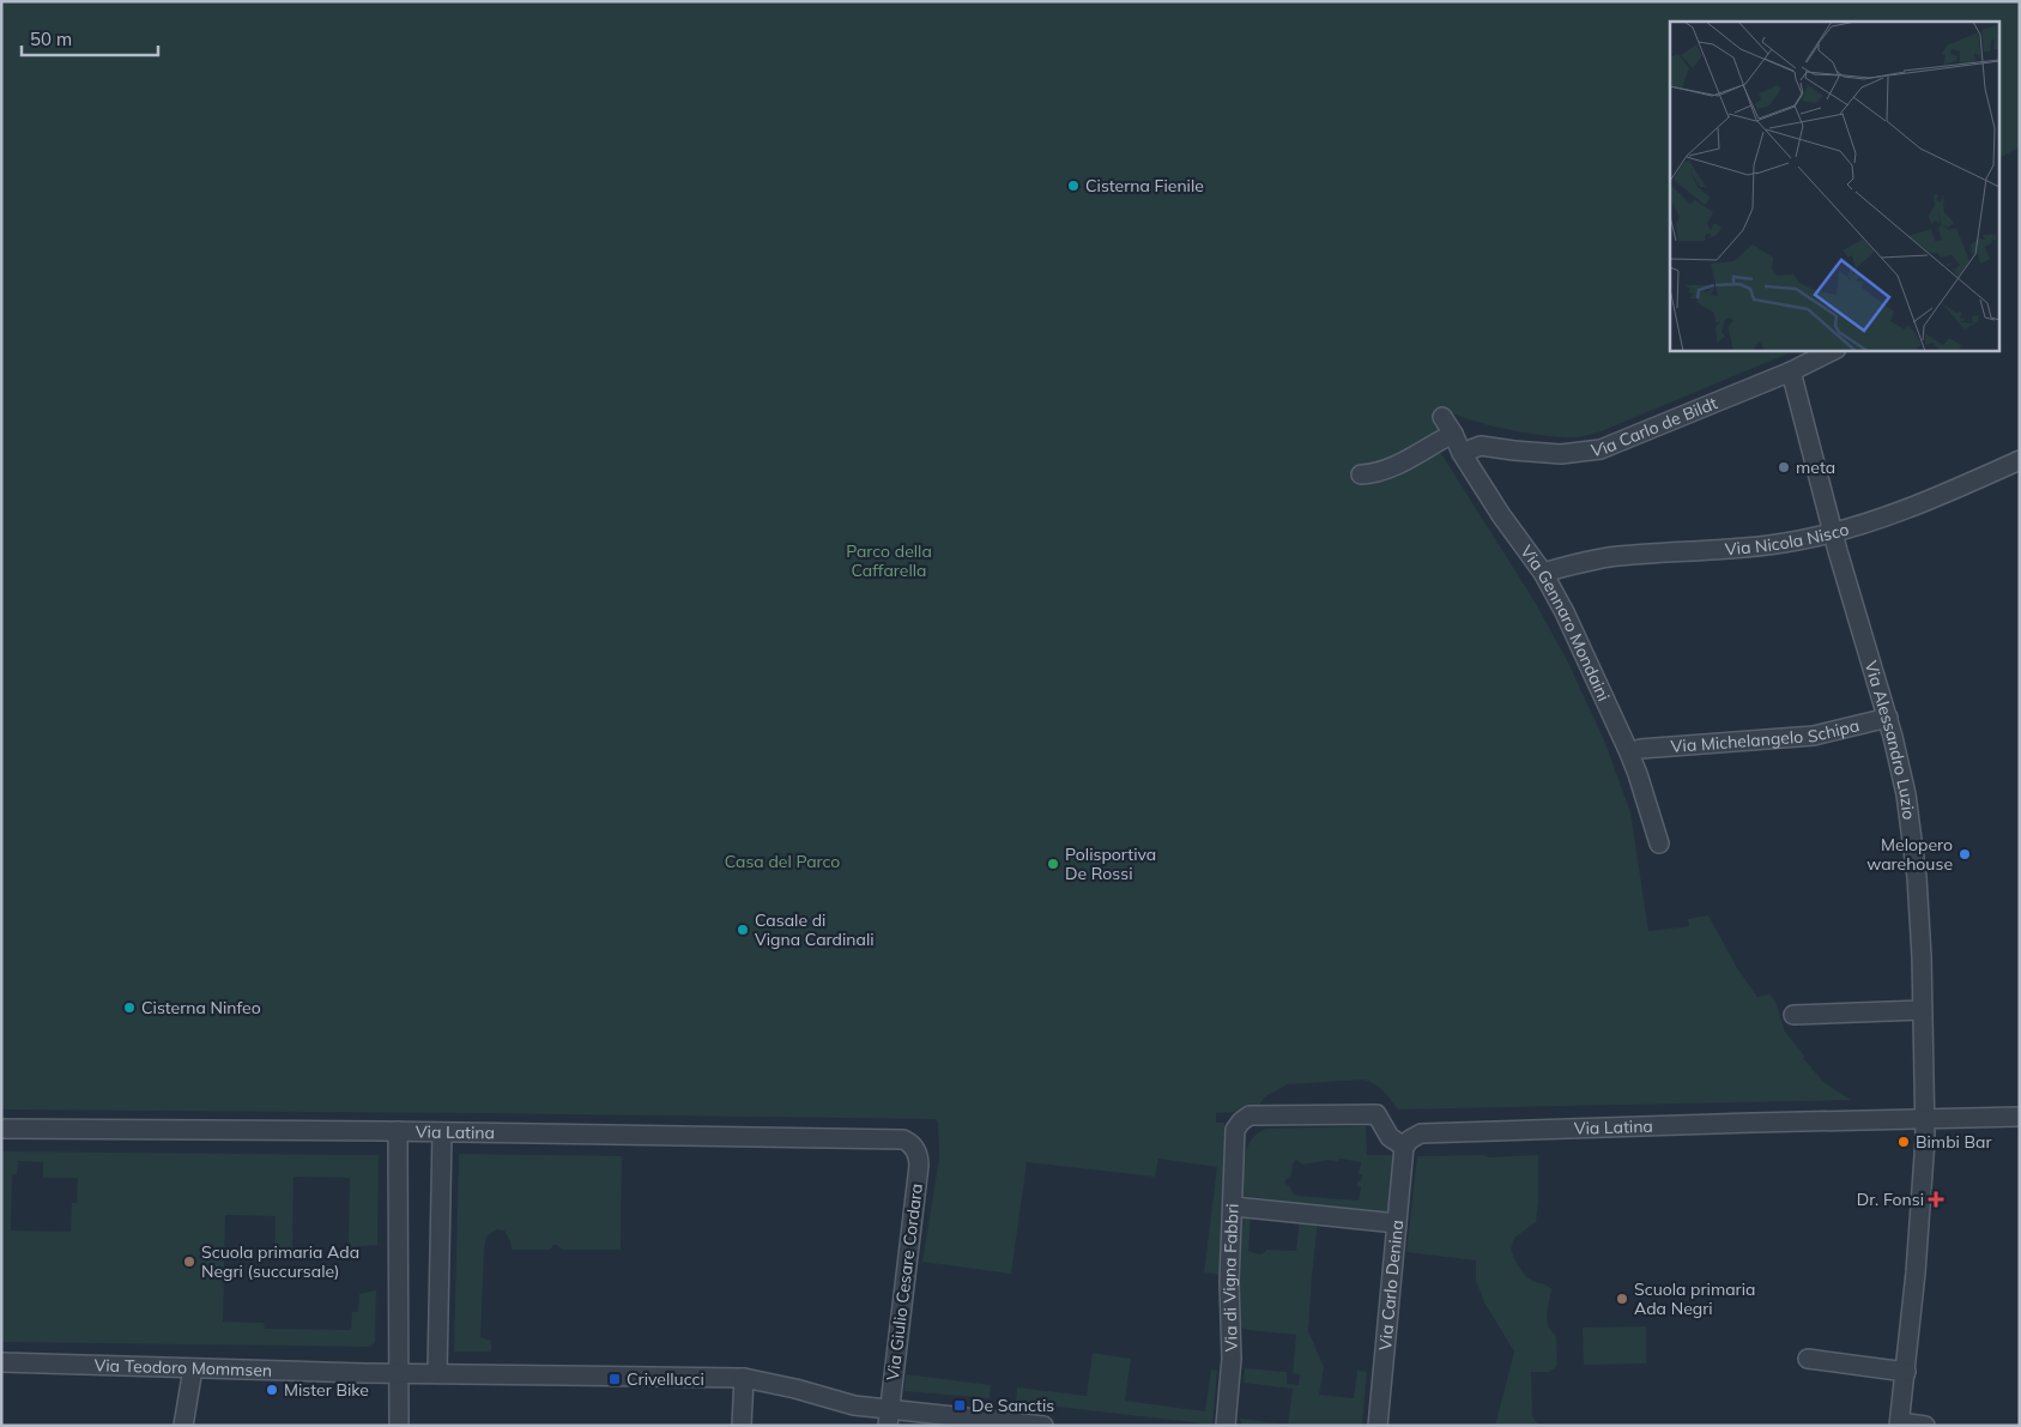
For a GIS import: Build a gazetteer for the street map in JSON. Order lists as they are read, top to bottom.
{
  "streets": {
    "street": [
      "Via Carlo de Bildt",
      "Via Nicola Nisco",
      "Via Gennaro Mondaini",
      "Via Michelangelo Schipa",
      "Via Alessandro Luzio",
      "Via Latina",
      "Via di Vigna Fabbri",
      "Via Giulio Cesare Cordara",
      "Via Carlo Denina",
      "Via Teodoro Mommsen"
    ]
  },
  "crossings": [
    ["Via Carlo de Bildt", "Via Gennaro Mondaini"],
    ["Via Carlo de Bildt", "Via Alessandro Luzio"],
    ["Via Nicola Nisco", "Via Gennaro Mondaini"],
    ["Via Nicola Nisco", "Via Alessandro Luzio"],
    ["Via Michelangelo Schipa", "Via Alessandro Luzio"],
    ["Via Alessandro Luzio", "Via Latina"],
    ["Via Latina", "Via di Vigna Fabbri"],
    ["Via Latina", "Via Giulio Cesare Cordara"],
    ["Via Latina", "Via Carlo Denina"],
    ["Via di Vigna Fabbri", "Via Carlo Denina"],
    ["Via Giulio Cesare Cordara", "Via Teodoro Mommsen"]
  ],
  "parks": ["Parco della Caffarella", "Casa del Parco"],
  "places": {
    "other": [
      "Cisterna Fienile",
      "meta",
      "Melopero warehouse",
      "Polisportiva De Rossi",
      "Casale di Vigna Cardinali",
      "Cisterna Ninfeo",
      "Bimbi Bar",
      "Scuola primaria Ada Negri (succursale)",
      "Scuola primaria Ada Negri",
      "Mister Bike"
    ],
    "health": ["Dr. Fonsi"],
    "transit": ["Crivellucci", "De Sanctis"]
  },
  "scale_bar": "50 m"
}
